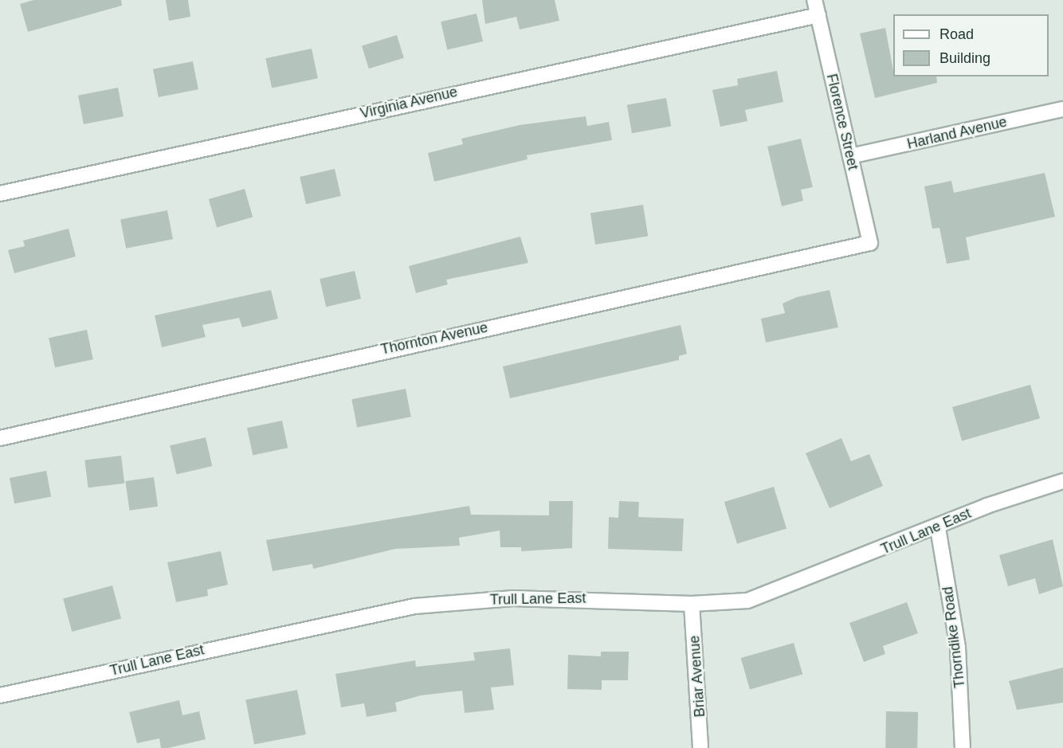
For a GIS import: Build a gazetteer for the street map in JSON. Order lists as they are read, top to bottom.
{
  "streets": {
    "street": [
      "Virginia Avenue",
      "Florence Street",
      "Harland Avenue",
      "Thornton Avenue",
      "Trull Lane East",
      "Thorndike Road",
      "Briar Avenue"
    ]
  },
  "crossings": [
    ["Virginia Avenue", "Florence Street"],
    ["Florence Street", "Harland Avenue"],
    ["Florence Street", "Thornton Avenue"],
    ["Trull Lane East", "Thorndike Road"],
    ["Trull Lane East", "Briar Avenue"]
  ],
  "legend": ["Road", "Building"]
}
